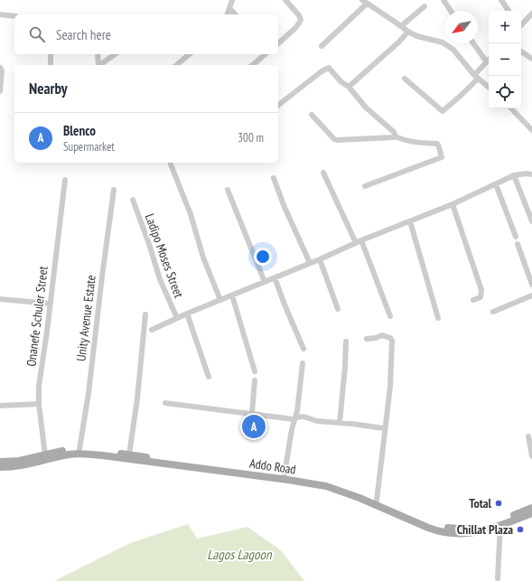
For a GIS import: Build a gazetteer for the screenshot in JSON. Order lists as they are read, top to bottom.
{
  "streets": {
    "main road": ["Addo Road"],
    "street": ["Ladipo Moses Street", "Onanefe Schuler Street", "Unity Avenue Estate"]
  },
  "crossings": [
    ["Onanefe Schuler Street", "Addo Road"],
    ["Unity Avenue Estate", "Addo Road"]
  ],
  "water": ["Lagos Lagoon"],
  "places": ["Total", "Chillat Plaza"],
  "north": "bottom left",
  "page": {
    "map_buttons": ["+", "−"],
    "search": "Search here",
    "heading": "Nearby",
    "list": [
      {
        "mark": "A",
        "name": "Blenco",
        "note": "Supermarket",
        "value": "300 m"
      }
    ],
    "pins": "A"
  }
}
